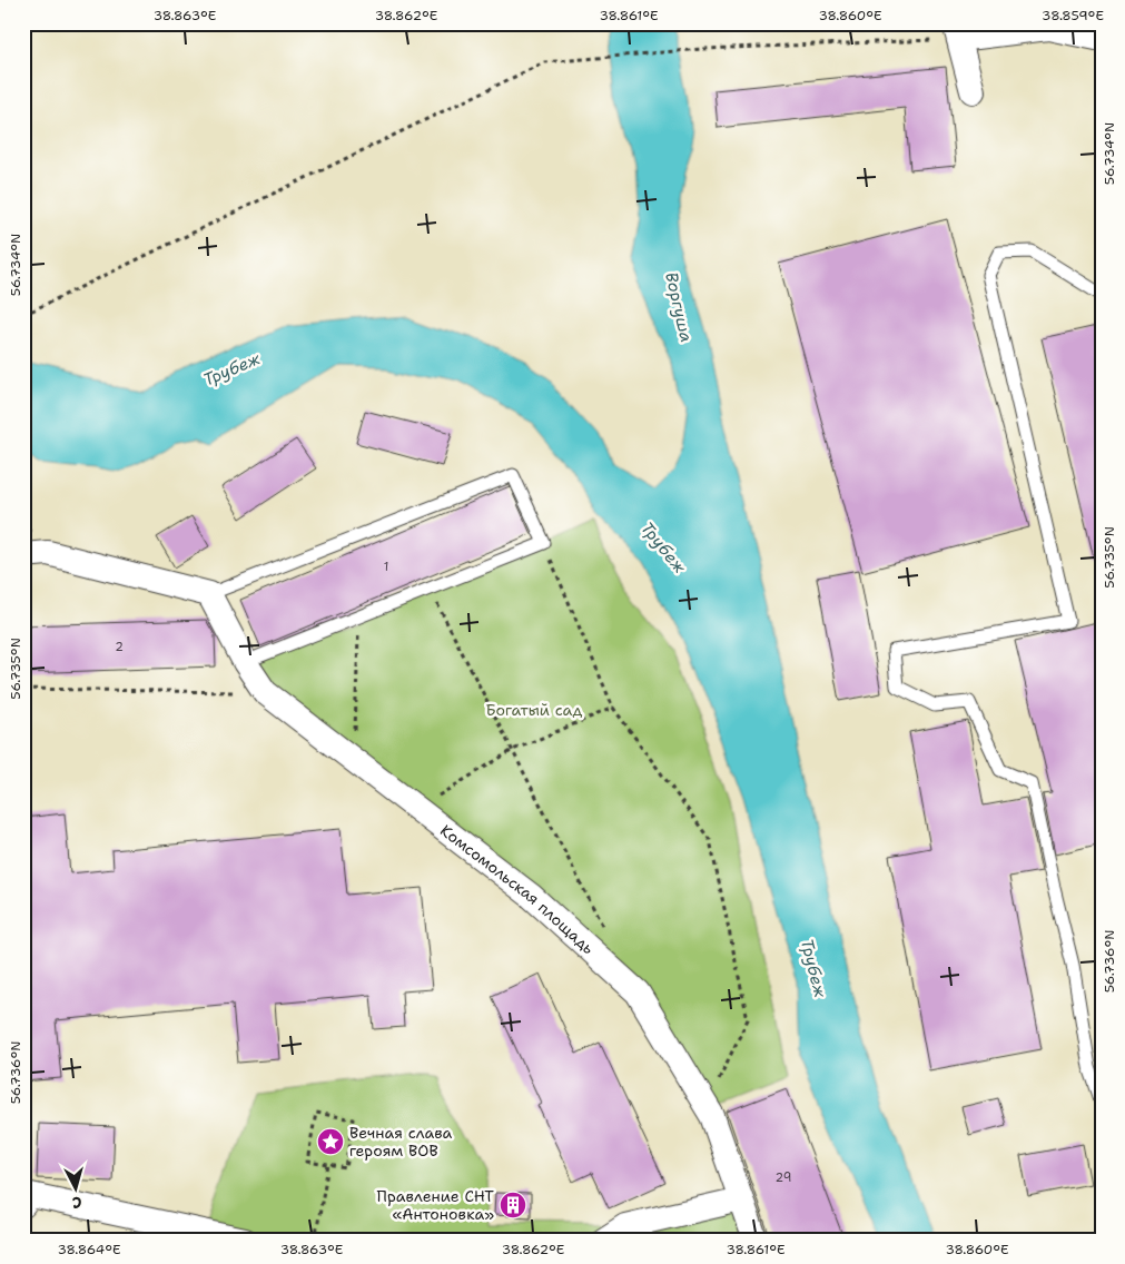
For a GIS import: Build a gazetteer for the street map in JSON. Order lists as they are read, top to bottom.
{
  "streets": {
    "street": ["Комсомольская площадь"]
  },
  "water": ["Воргуша", "Трубеж"],
  "parks": ["Богатый сад"],
  "places": {
    "place": ["Вечная слава героям ВОВ"],
    "building": ["Правление СНТ «Антоновка»"]
  },
  "house_numbers": ["1", "2", "29"],
  "north": "bottom",
  "coordinates": [
    "38.863°E",
    "38.862°E",
    "38.861°E",
    "38.860°E",
    "38.859°E",
    "56.734°N",
    "56.735°N",
    "56.736°N",
    "38.864°E"
  ]
}
